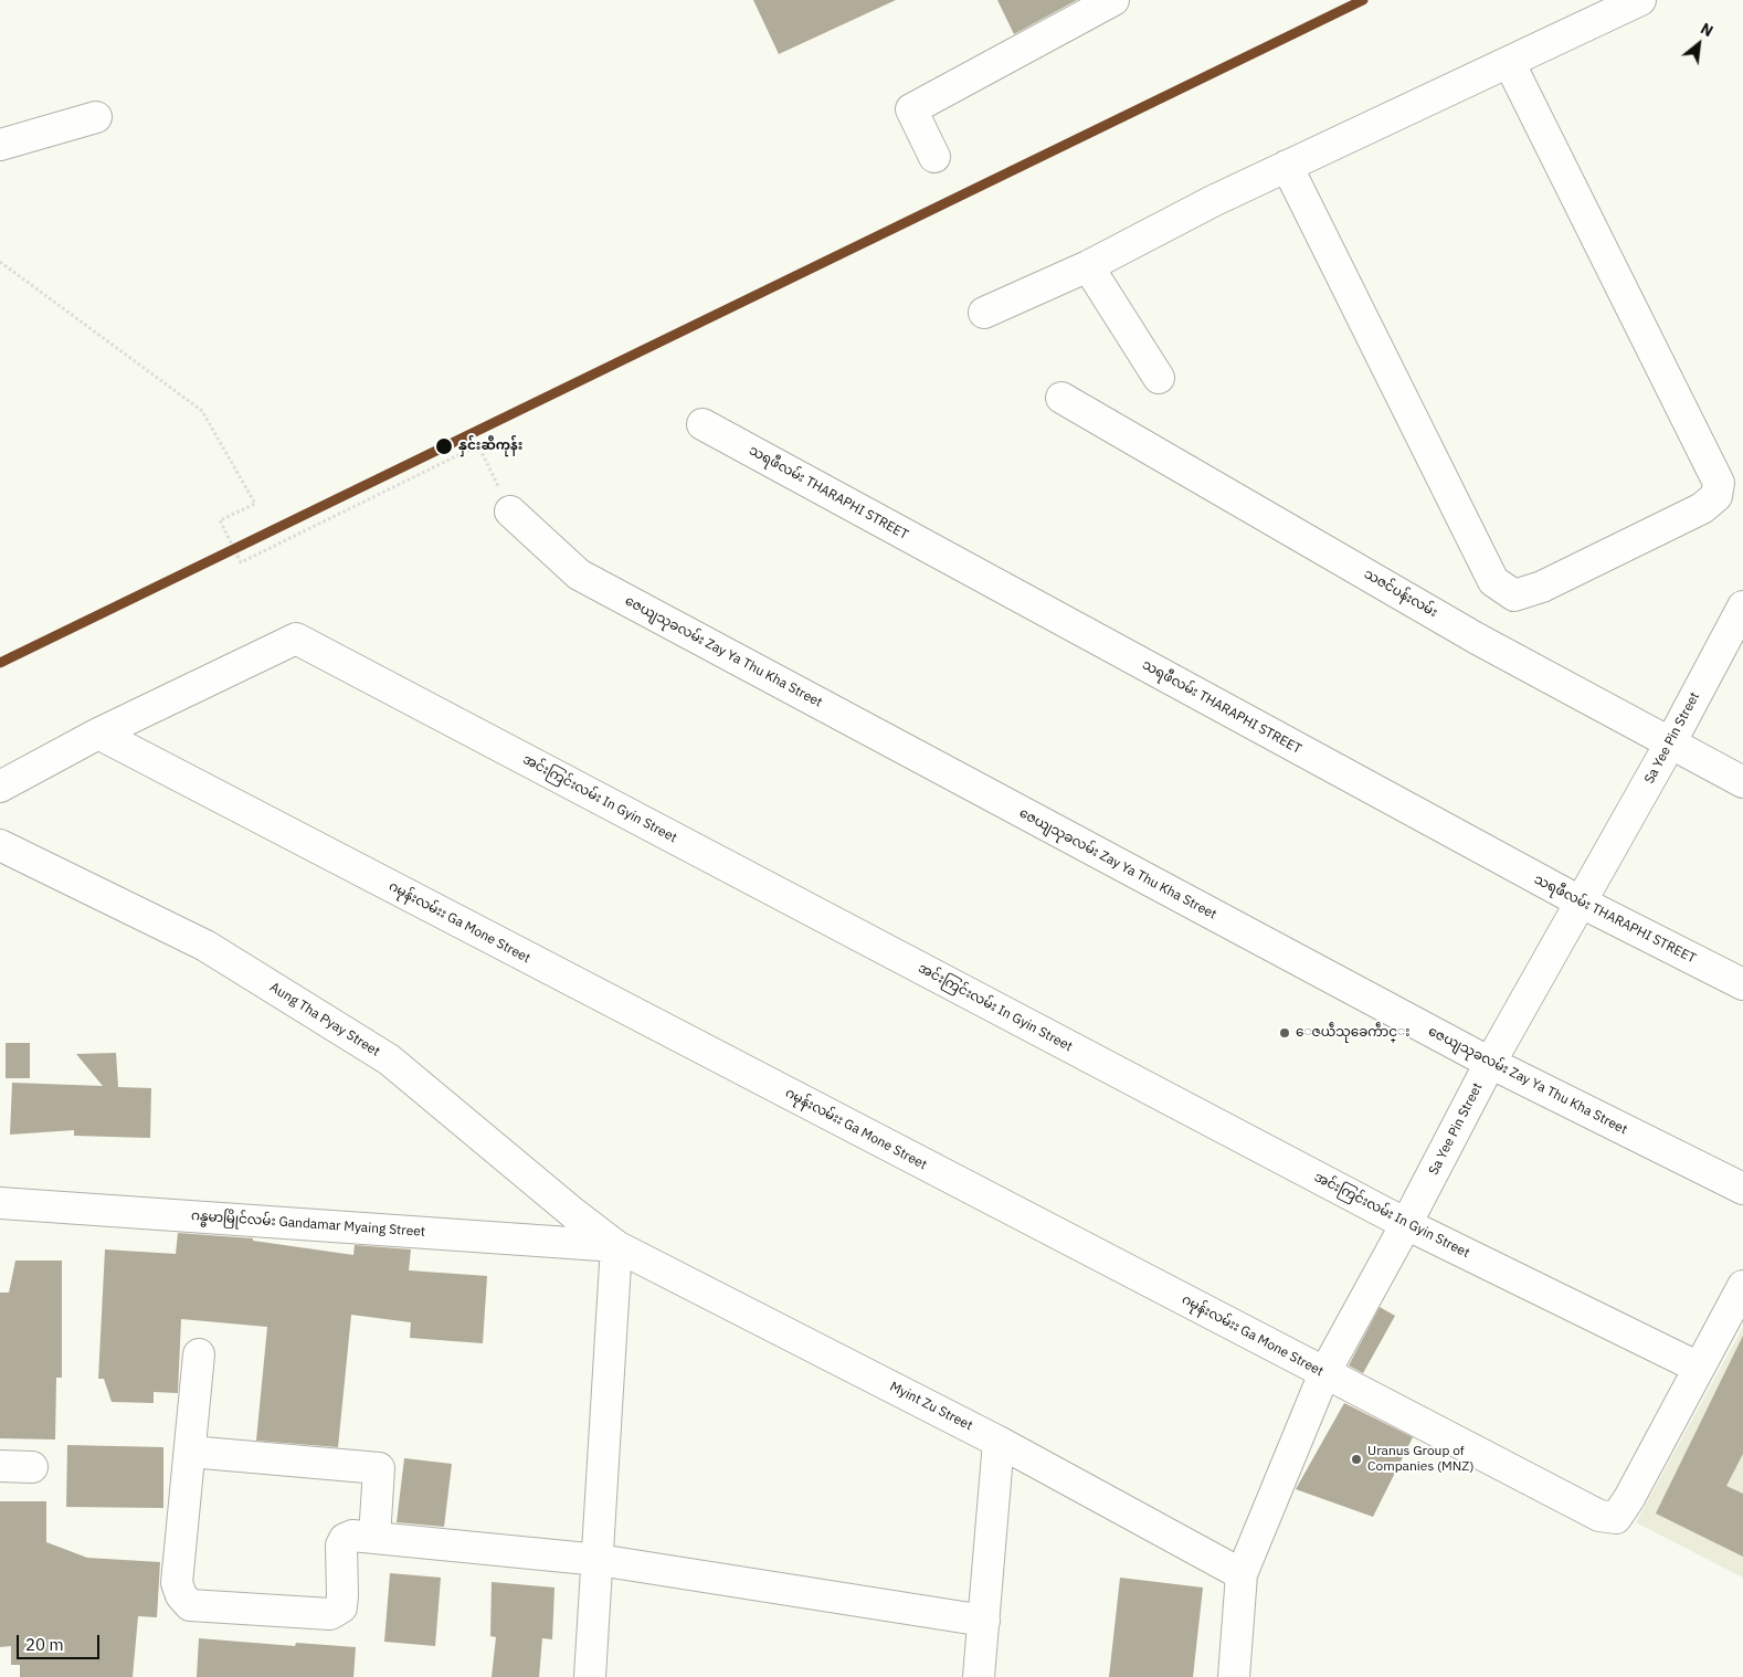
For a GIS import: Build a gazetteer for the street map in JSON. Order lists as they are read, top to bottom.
{
  "streets": {
    "street": [
      "သရဖီလမ်း THARAPHI STREET",
      "သဇင်ပန်းလမ်း",
      "ဇေယျသုခလမ်း Zay Ya Thu Kha Street",
      "Sa Yee Pin Street",
      "အင်းကြင်းလမ်း In Gyin Street",
      "ဂမုန်းလမ်းး Ga Mone Street",
      "Aung Tha Pyay Street",
      "ဂန္ဓမာမြိုင်လမ်း Gandamar Myaing Street",
      "Myint Zu Street"
    ]
  },
  "crossings": [
    ["သရဖီလမ်း THARAPHI STREET", "Sa Yee Pin Street"],
    ["သဇင်ပန်းလမ်း", "Sa Yee Pin Street"],
    ["ဇေယျသုခလမ်း Zay Ya Thu Kha Street", "Sa Yee Pin Street"],
    ["Sa Yee Pin Street", "အင်းကြင်းလမ်း In Gyin Street"],
    ["Sa Yee Pin Street", "ဂမုန်းလမ်းး Ga Mone Street"],
    ["Sa Yee Pin Street", "Myint Zu Street"],
    ["အင်းကြင်းလမ်း In Gyin Street", "ဂမုန်းလမ်းး Ga Mone Street"],
    ["Aung Tha Pyay Street", "ဂန္ဓမာမြိုင်လမ်း Gandamar Myaing Street"],
    ["Aung Tha Pyay Street", "Myint Zu Street"],
    ["ဂန္ဓမာမြိုင်လမ်း Gandamar Myaing Street", "Myint Zu Street"]
  ],
  "places": ["နှင်းဆီကုန်း", "ေဇယဵသုခေကဵာင္း", "Uranus Group of Companies (MNZ)"],
  "scale_bar": "20 m",
  "north": "top right"
}
